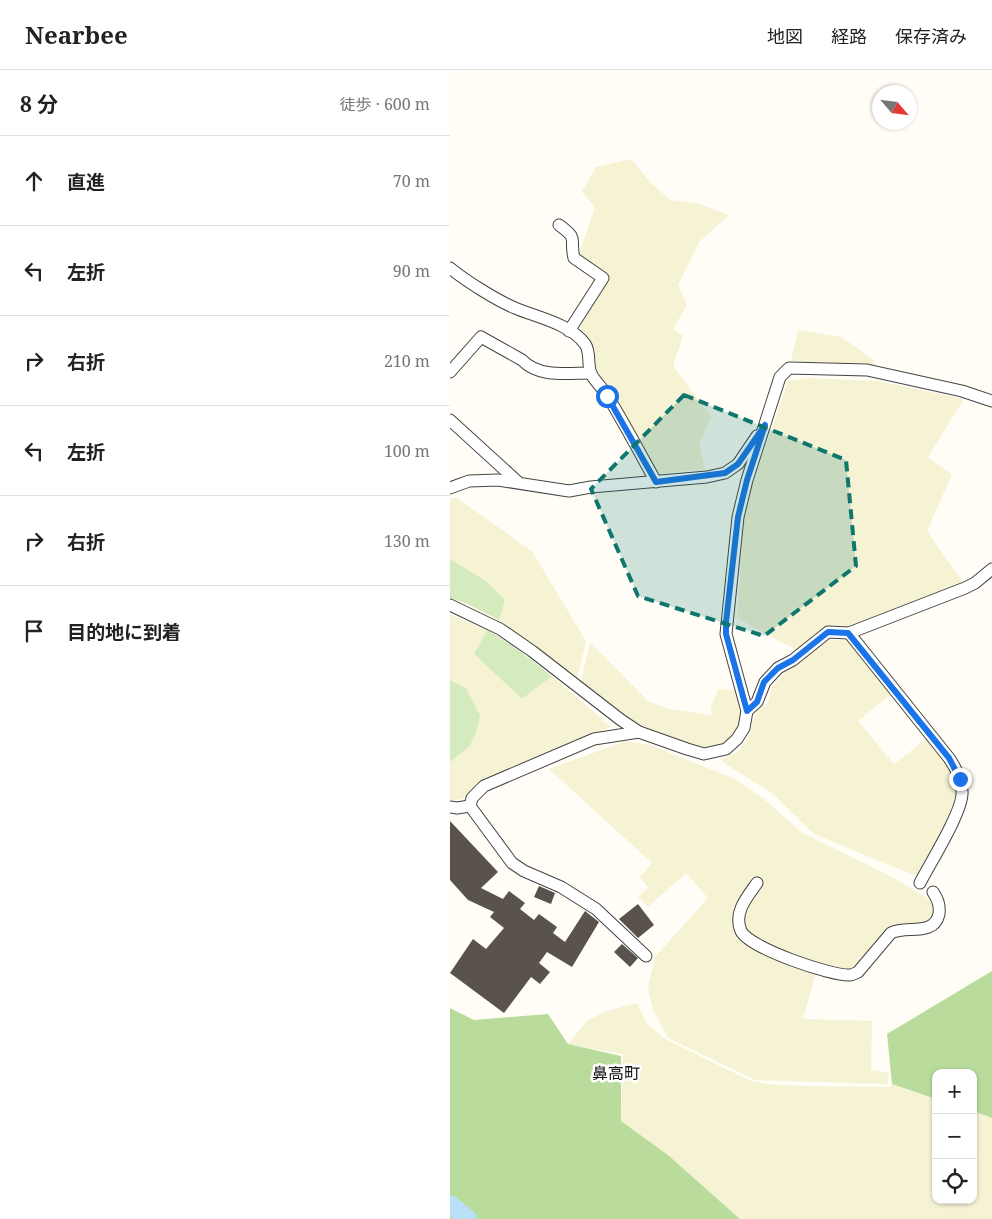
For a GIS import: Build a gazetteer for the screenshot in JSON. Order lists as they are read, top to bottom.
{
  "districts": ["鼻高町"],
  "north": "bottom right",
  "page": {
    "header": "Nearbee",
    "nav": ["地図", "経路", "保存済み"],
    "heading": ["8 分", "徒歩 · 600 m"],
    "list": [
      ["直進", "70 m"],
      ["左折", "90 m"],
      ["右折", "210 m"],
      ["左折", "100 m"],
      ["右折", "130 m"],
      "目的地に到着"
    ],
    "map_buttons": ["+", "−"]
  }
}
